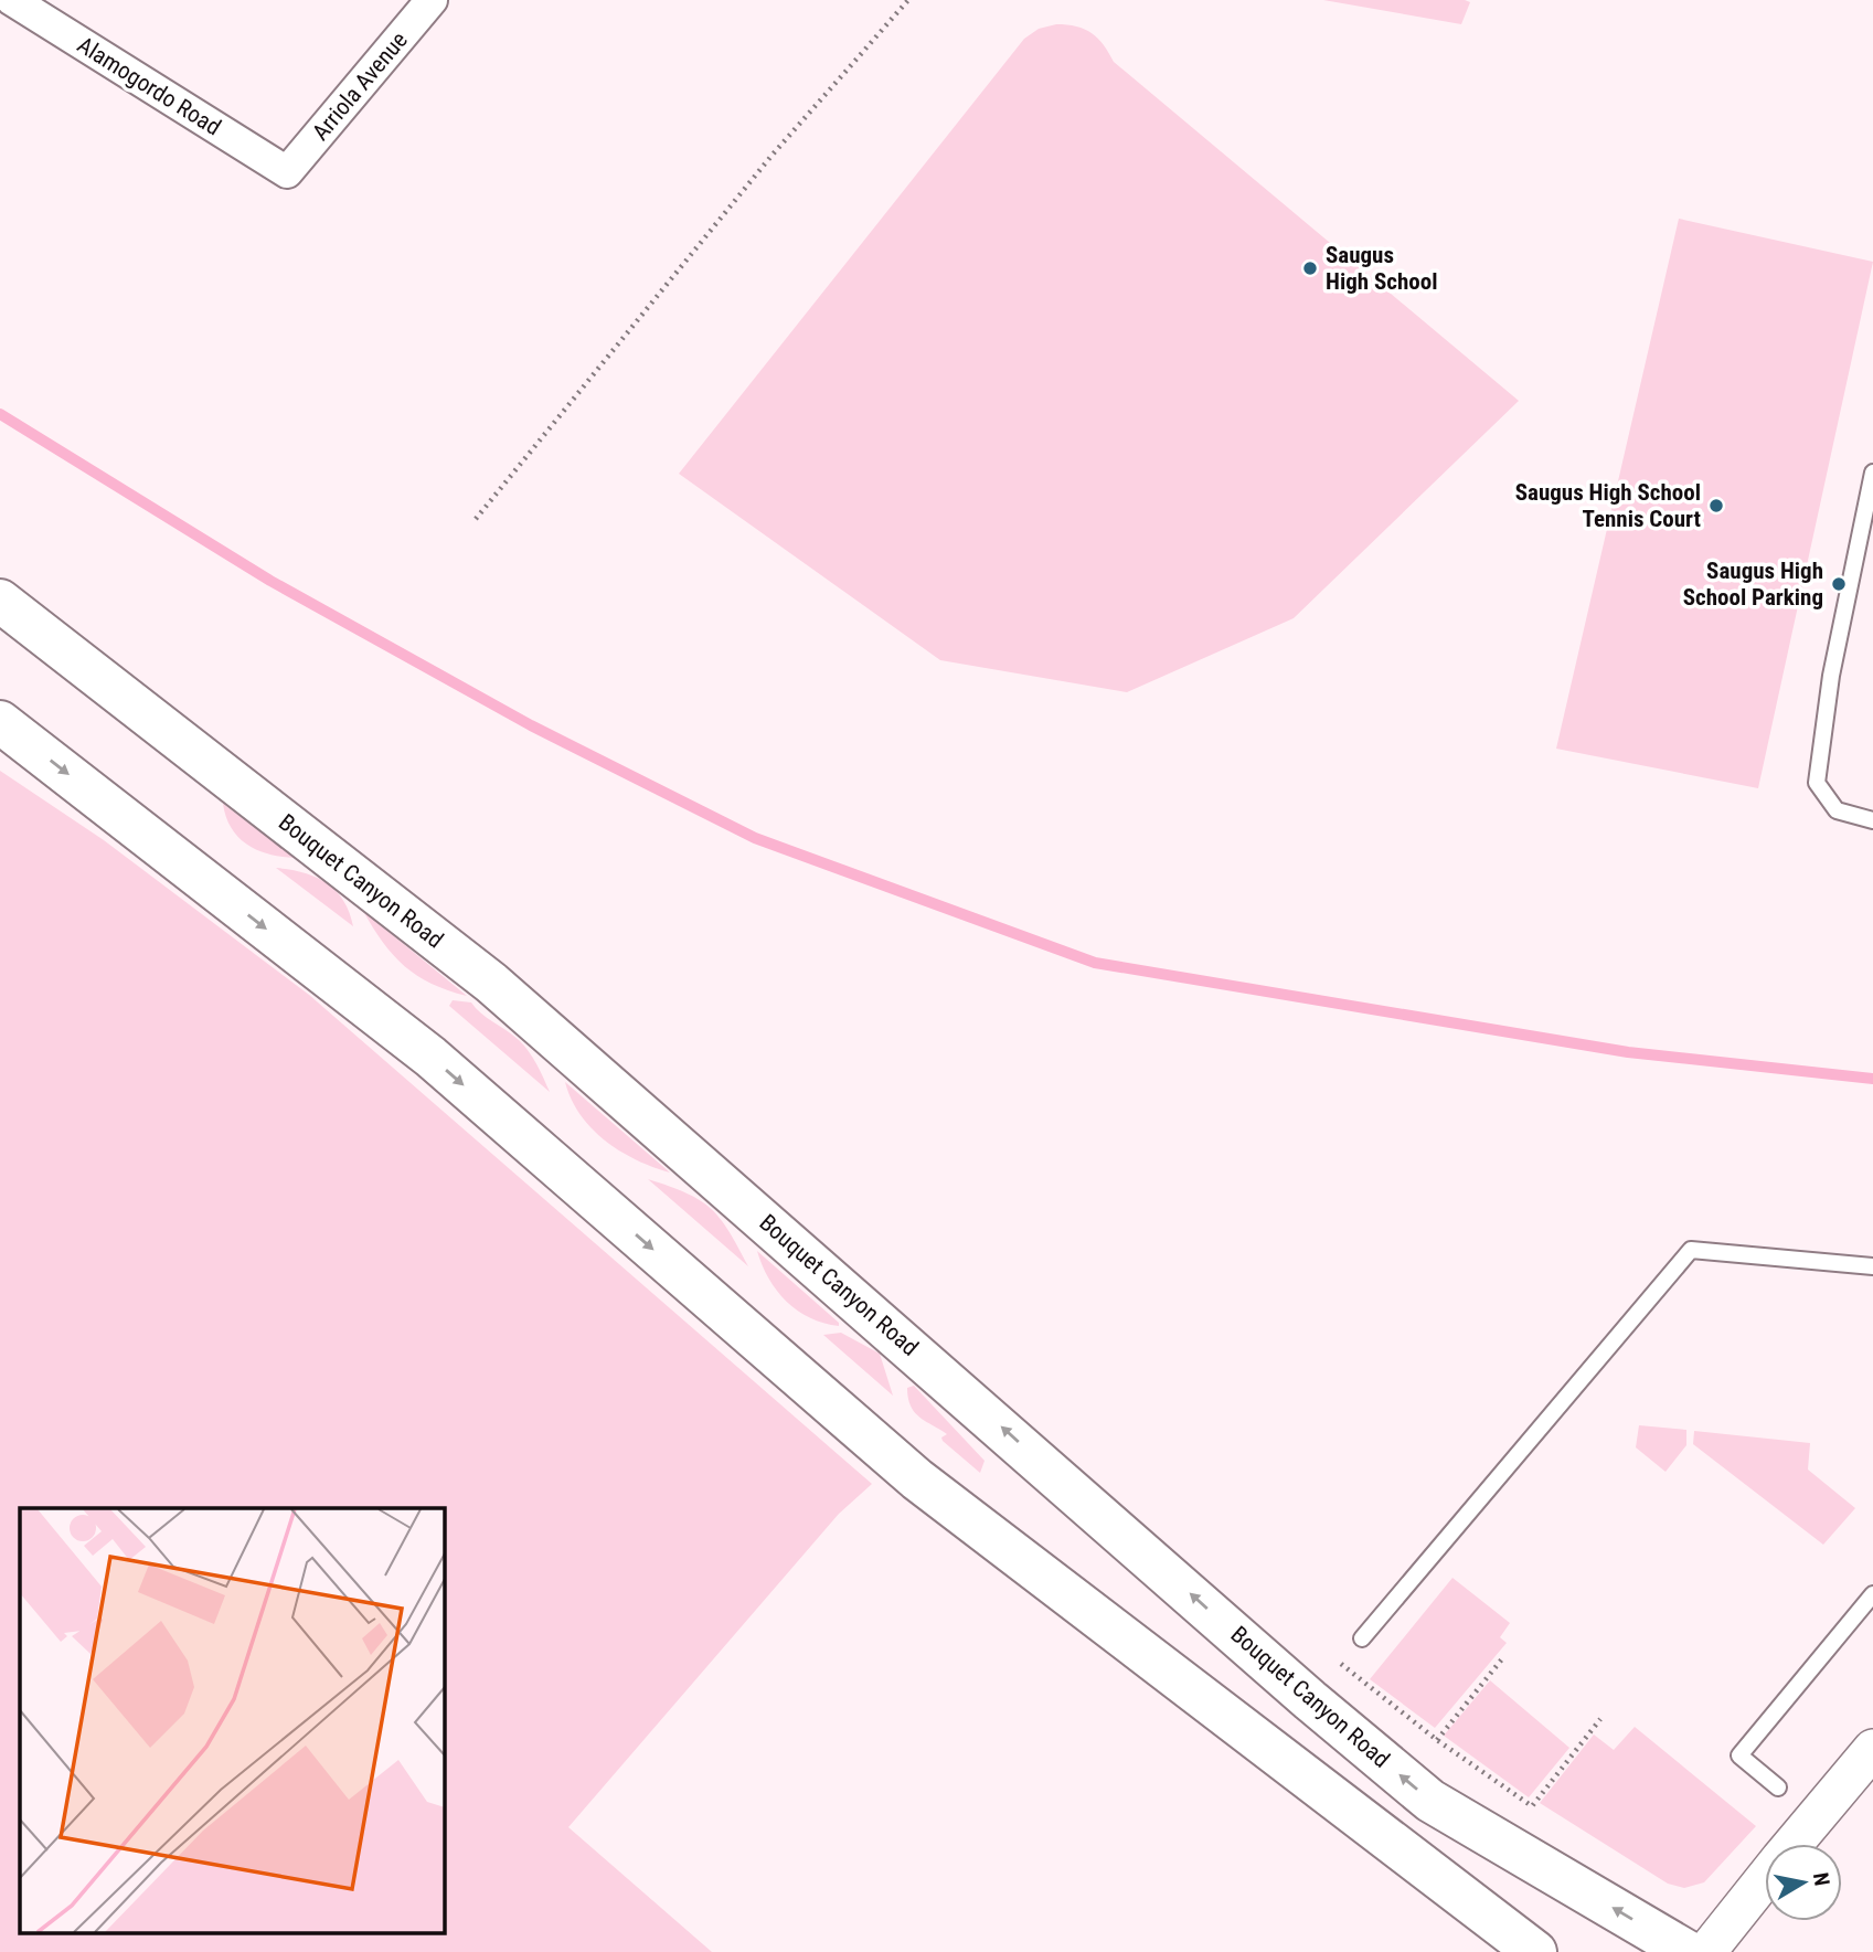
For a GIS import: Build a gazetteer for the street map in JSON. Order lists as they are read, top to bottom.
{
  "streets": {
    "main road": ["Bouquet Canyon Road"],
    "street": ["Alamogordo Road", "Arriola Avenue"]
  },
  "crossings": [
    ["Alamogordo Road", "Arriola Avenue"]
  ],
  "places": ["Saugus High School", "Saugus High School Tennis Court", "Saugus High School Parking"],
  "north": "right"
}
